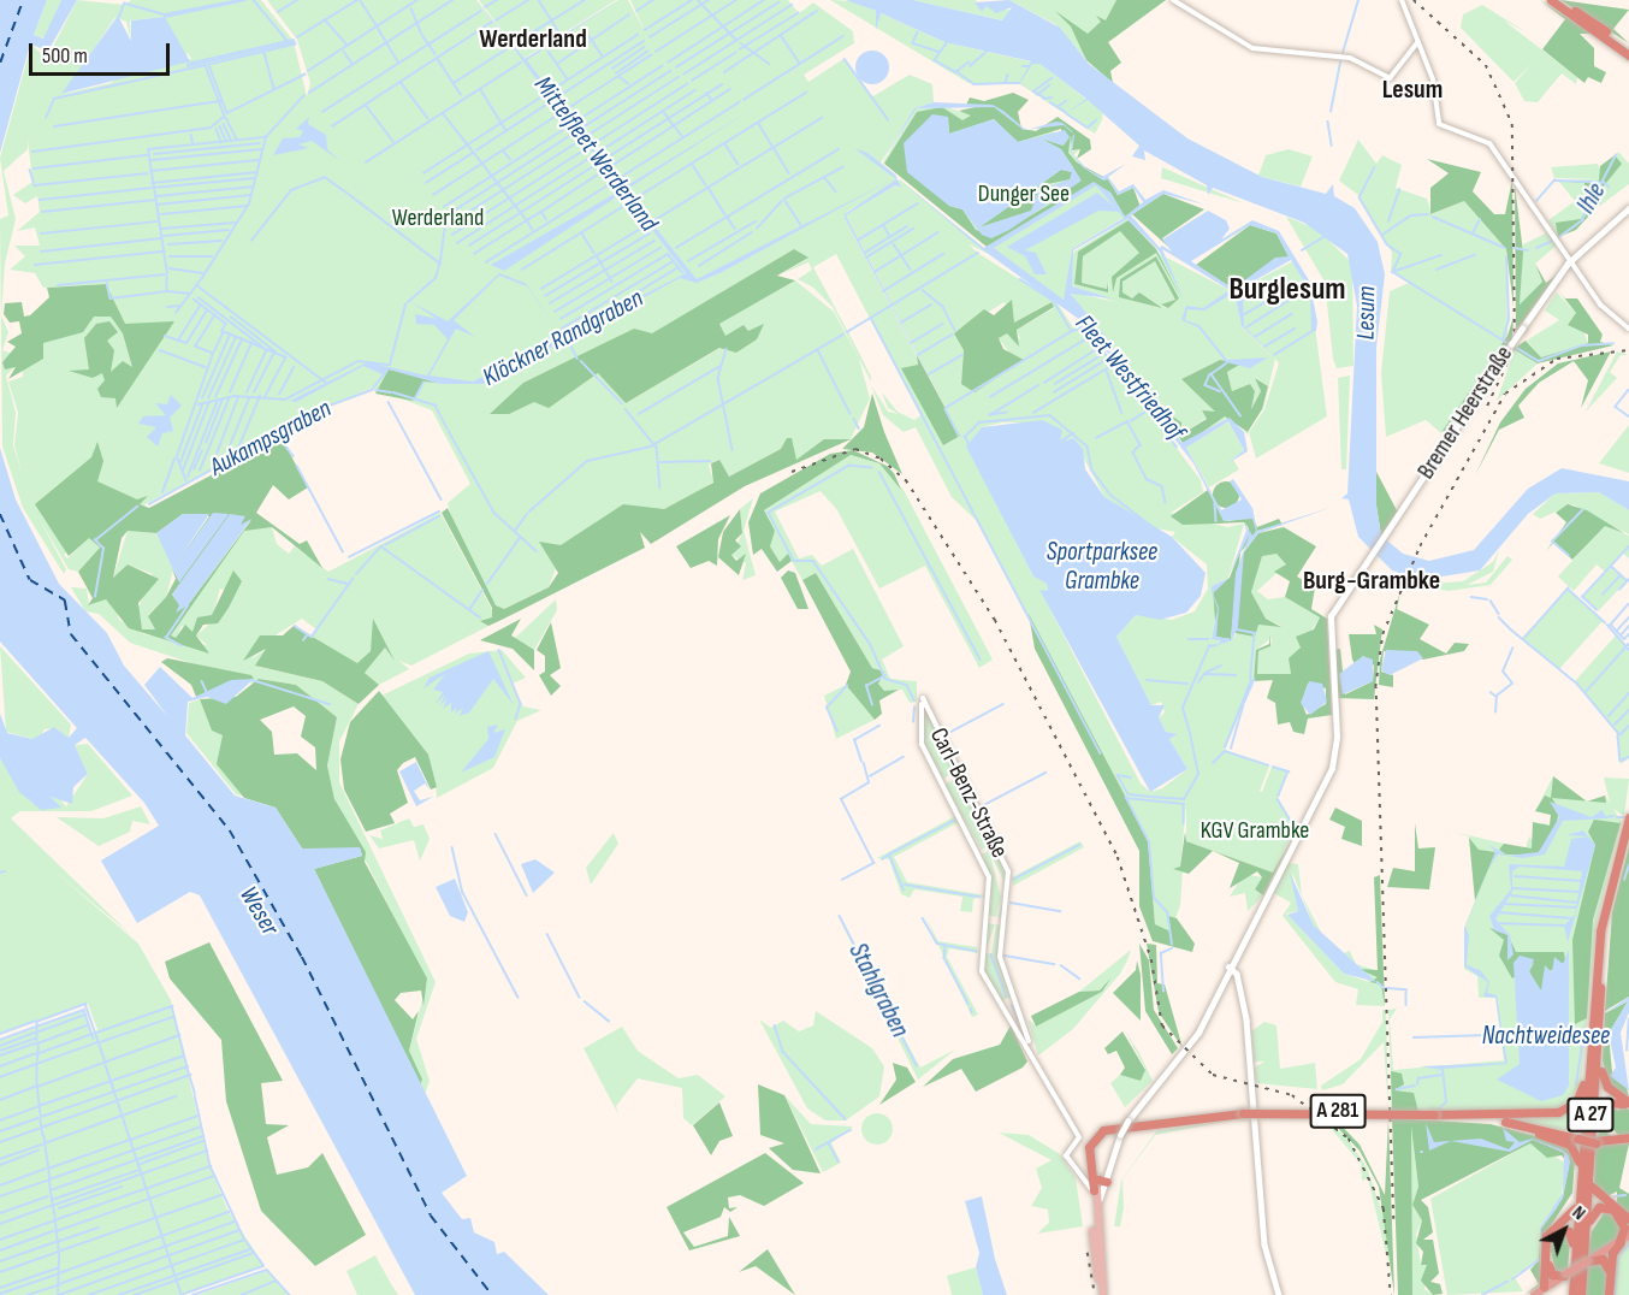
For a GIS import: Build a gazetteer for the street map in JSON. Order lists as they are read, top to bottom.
{
  "streets": {
    "highway": ["A 281", "A 27"],
    "main road": ["Bremer Heerstraße"],
    "street": ["Carl-Benz-Straße"]
  },
  "crossings": [
    ["Carl-Benz-Straße", "A 281"]
  ],
  "districts": [
    "Werderland",
    "Lesum",
    "Burglesum",
    "Burg-Grambke"
  ],
  "water": [
    "Mittelfleet Werderland",
    "Ihle",
    "Lesum",
    "Klöckner Randgraben",
    "Fleet Westfriedhof",
    "Aukampsgraben",
    "Sportparksee Grambke",
    "Weser",
    "Stahlgraben",
    "Nachtweidesee"
  ],
  "parks": ["Dunger See", "Werderland", "KGV Grambke"],
  "scale_bar": "500 m",
  "north": "top right"
}
